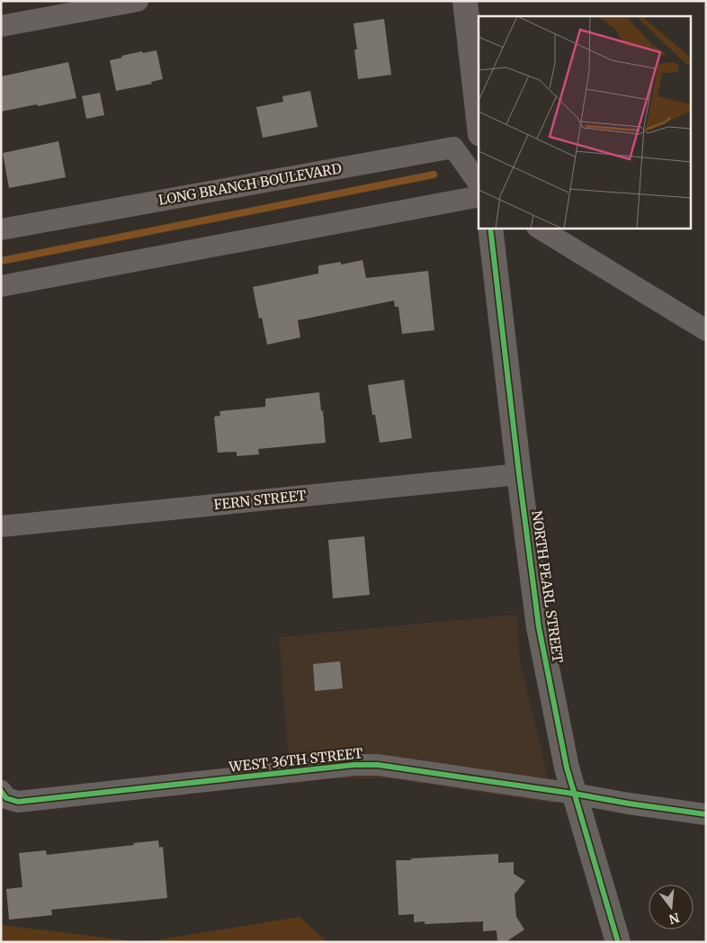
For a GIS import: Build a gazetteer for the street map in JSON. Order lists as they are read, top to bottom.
{
  "streets": {
    "street": [
      "LONG BRANCH BOULEVARD",
      "FERN STREET",
      "NORTH PEARL STREET",
      "WEST 36TH STREET"
    ]
  },
  "crossings": [
    ["FERN STREET", "NORTH PEARL STREET"],
    ["NORTH PEARL STREET", "WEST 36TH STREET"]
  ],
  "north": "bottom"
}
